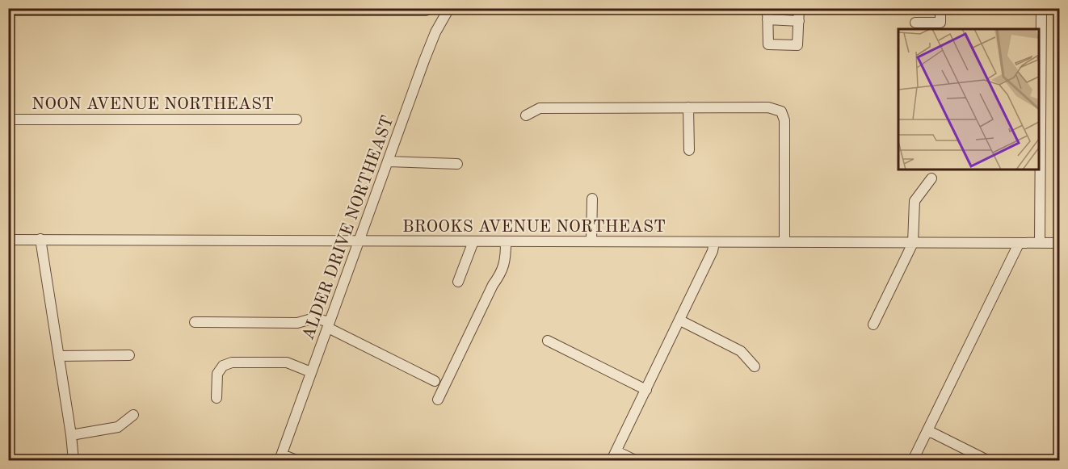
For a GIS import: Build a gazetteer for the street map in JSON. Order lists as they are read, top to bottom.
{
  "streets": {
    "street": ["NOON AVENUE NORTHEAST", "BROOKS AVENUE NORTHEAST", "ALDER DRIVE NORTHEAST"]
  },
  "crossings": [
    ["BROOKS AVENUE NORTHEAST", "ALDER DRIVE NORTHEAST"]
  ]
}
